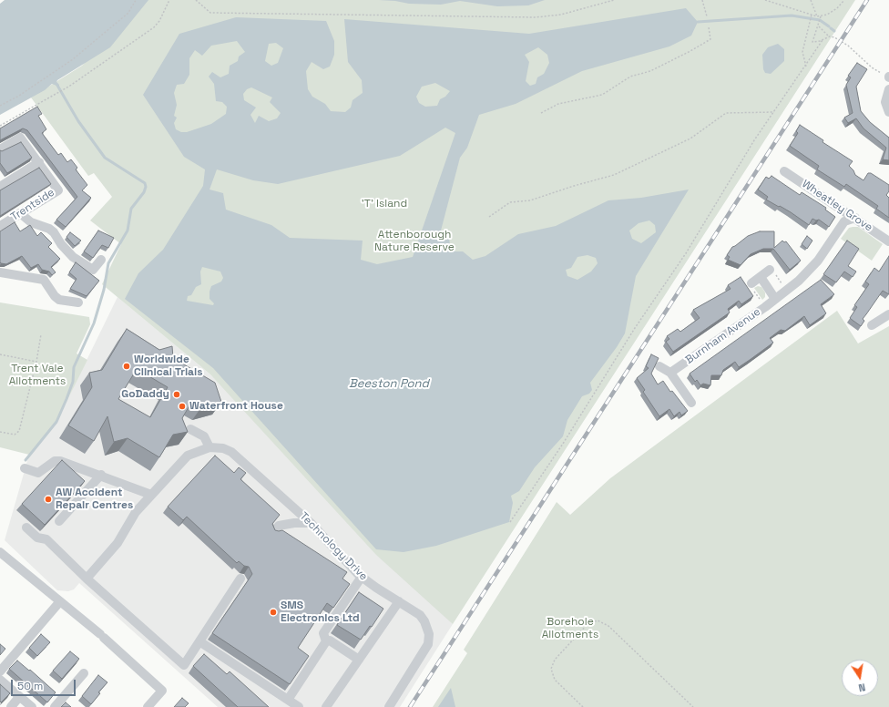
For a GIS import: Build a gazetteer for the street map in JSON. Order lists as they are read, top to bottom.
{
  "streets": {
    "street": [
      "Trentside",
      "Wheatley Grove",
      "Burnham Avenue",
      "Technology Drive"
    ]
  },
  "crossings": [
    ["Wheatley Grove", "Burnham Avenue"]
  ],
  "water": ["Beeston Pond"],
  "parks": [
    "'T' Island",
    "Attenborough Nature Reserve",
    "Trent Vale Allotments",
    "Borehole Allotments"
  ],
  "places": [
    "Worldwide Clinical Trials",
    "GoDaddy",
    "Waterfront House",
    "AW Accident Repair Centres",
    "SMS Electronics Ltd"
  ],
  "scale_bar": "50 m",
  "north": "bottom"
}
